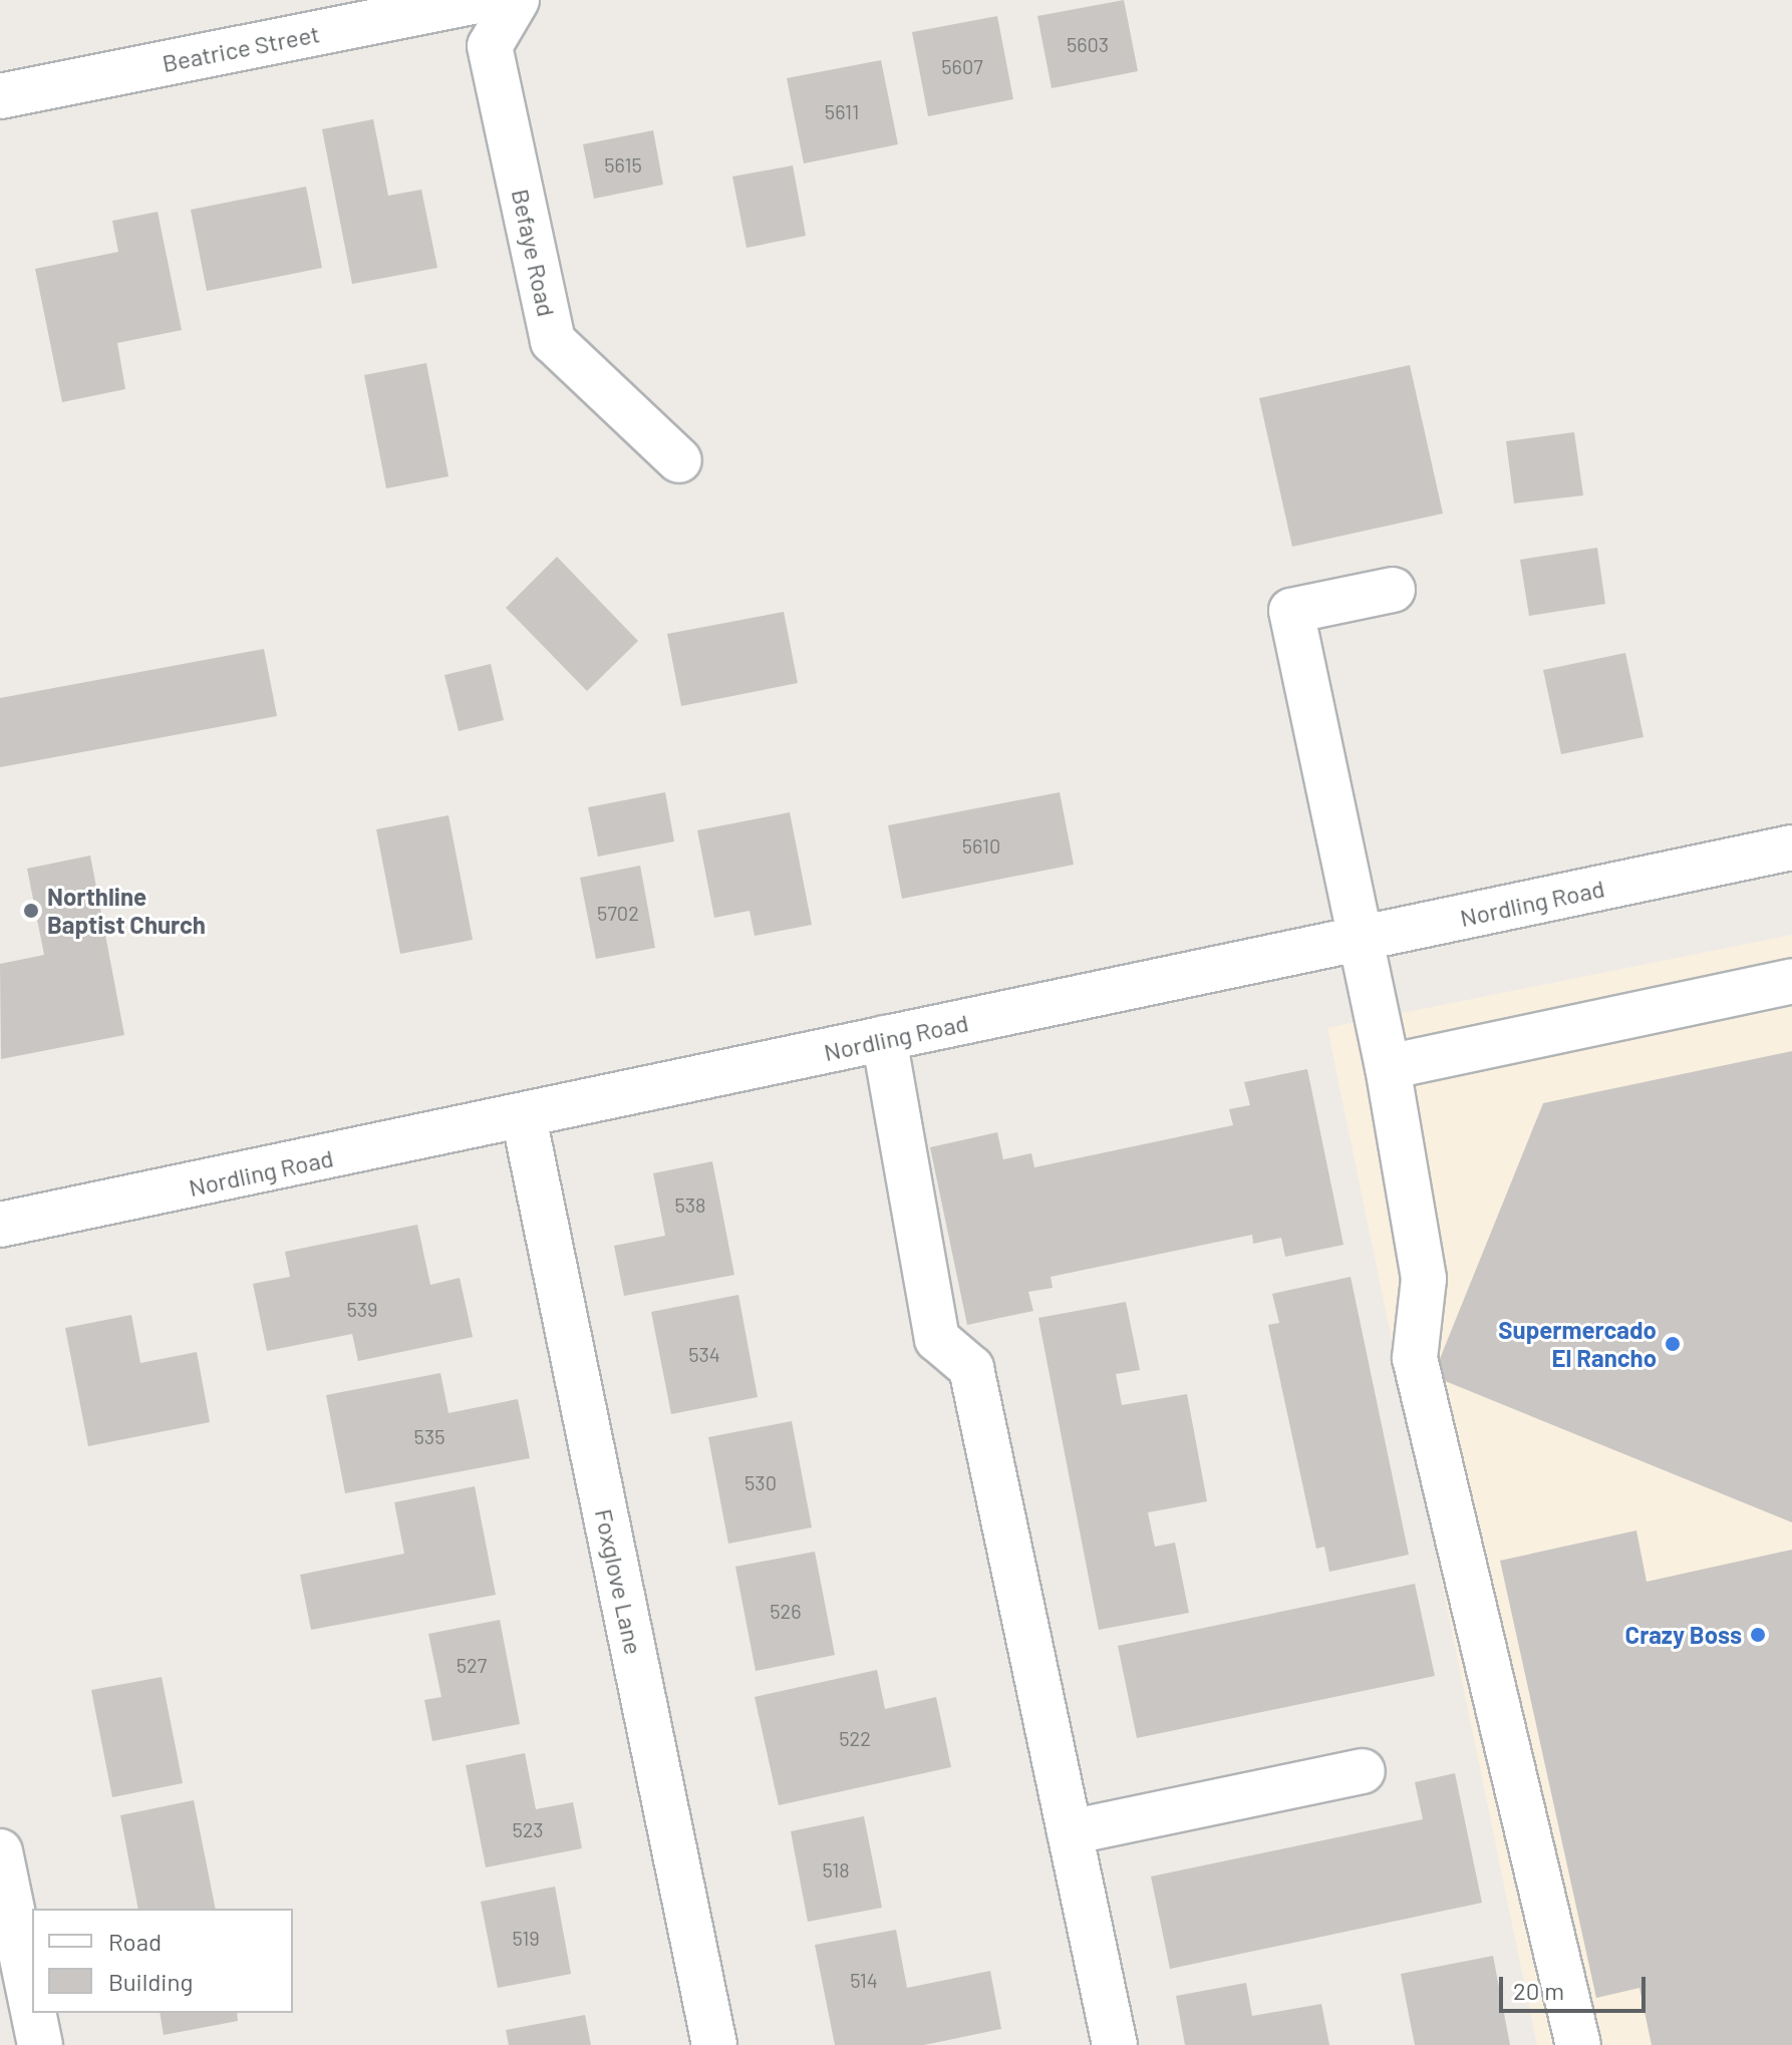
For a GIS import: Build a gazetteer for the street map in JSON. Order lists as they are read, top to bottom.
{
  "streets": {
    "street": [
      "Beatrice Street",
      "Befaye Road",
      "Nordling Road",
      "Foxglove Lane"
    ]
  },
  "crossings": [
    ["Nordling Road", "Foxglove Lane"]
  ],
  "places": ["Northline Baptist Church", "Supermercado El Rancho", "Crazy Boss"],
  "house_numbers": [
    "5603",
    "5607",
    "5611",
    "5615",
    "5610",
    "5702",
    "538",
    "539",
    "534",
    "535",
    "530",
    "526",
    "527",
    "522",
    "523",
    "518",
    "519",
    "514"
  ],
  "legend": ["Road", "Building"],
  "scale_bar": "20 m"
}
